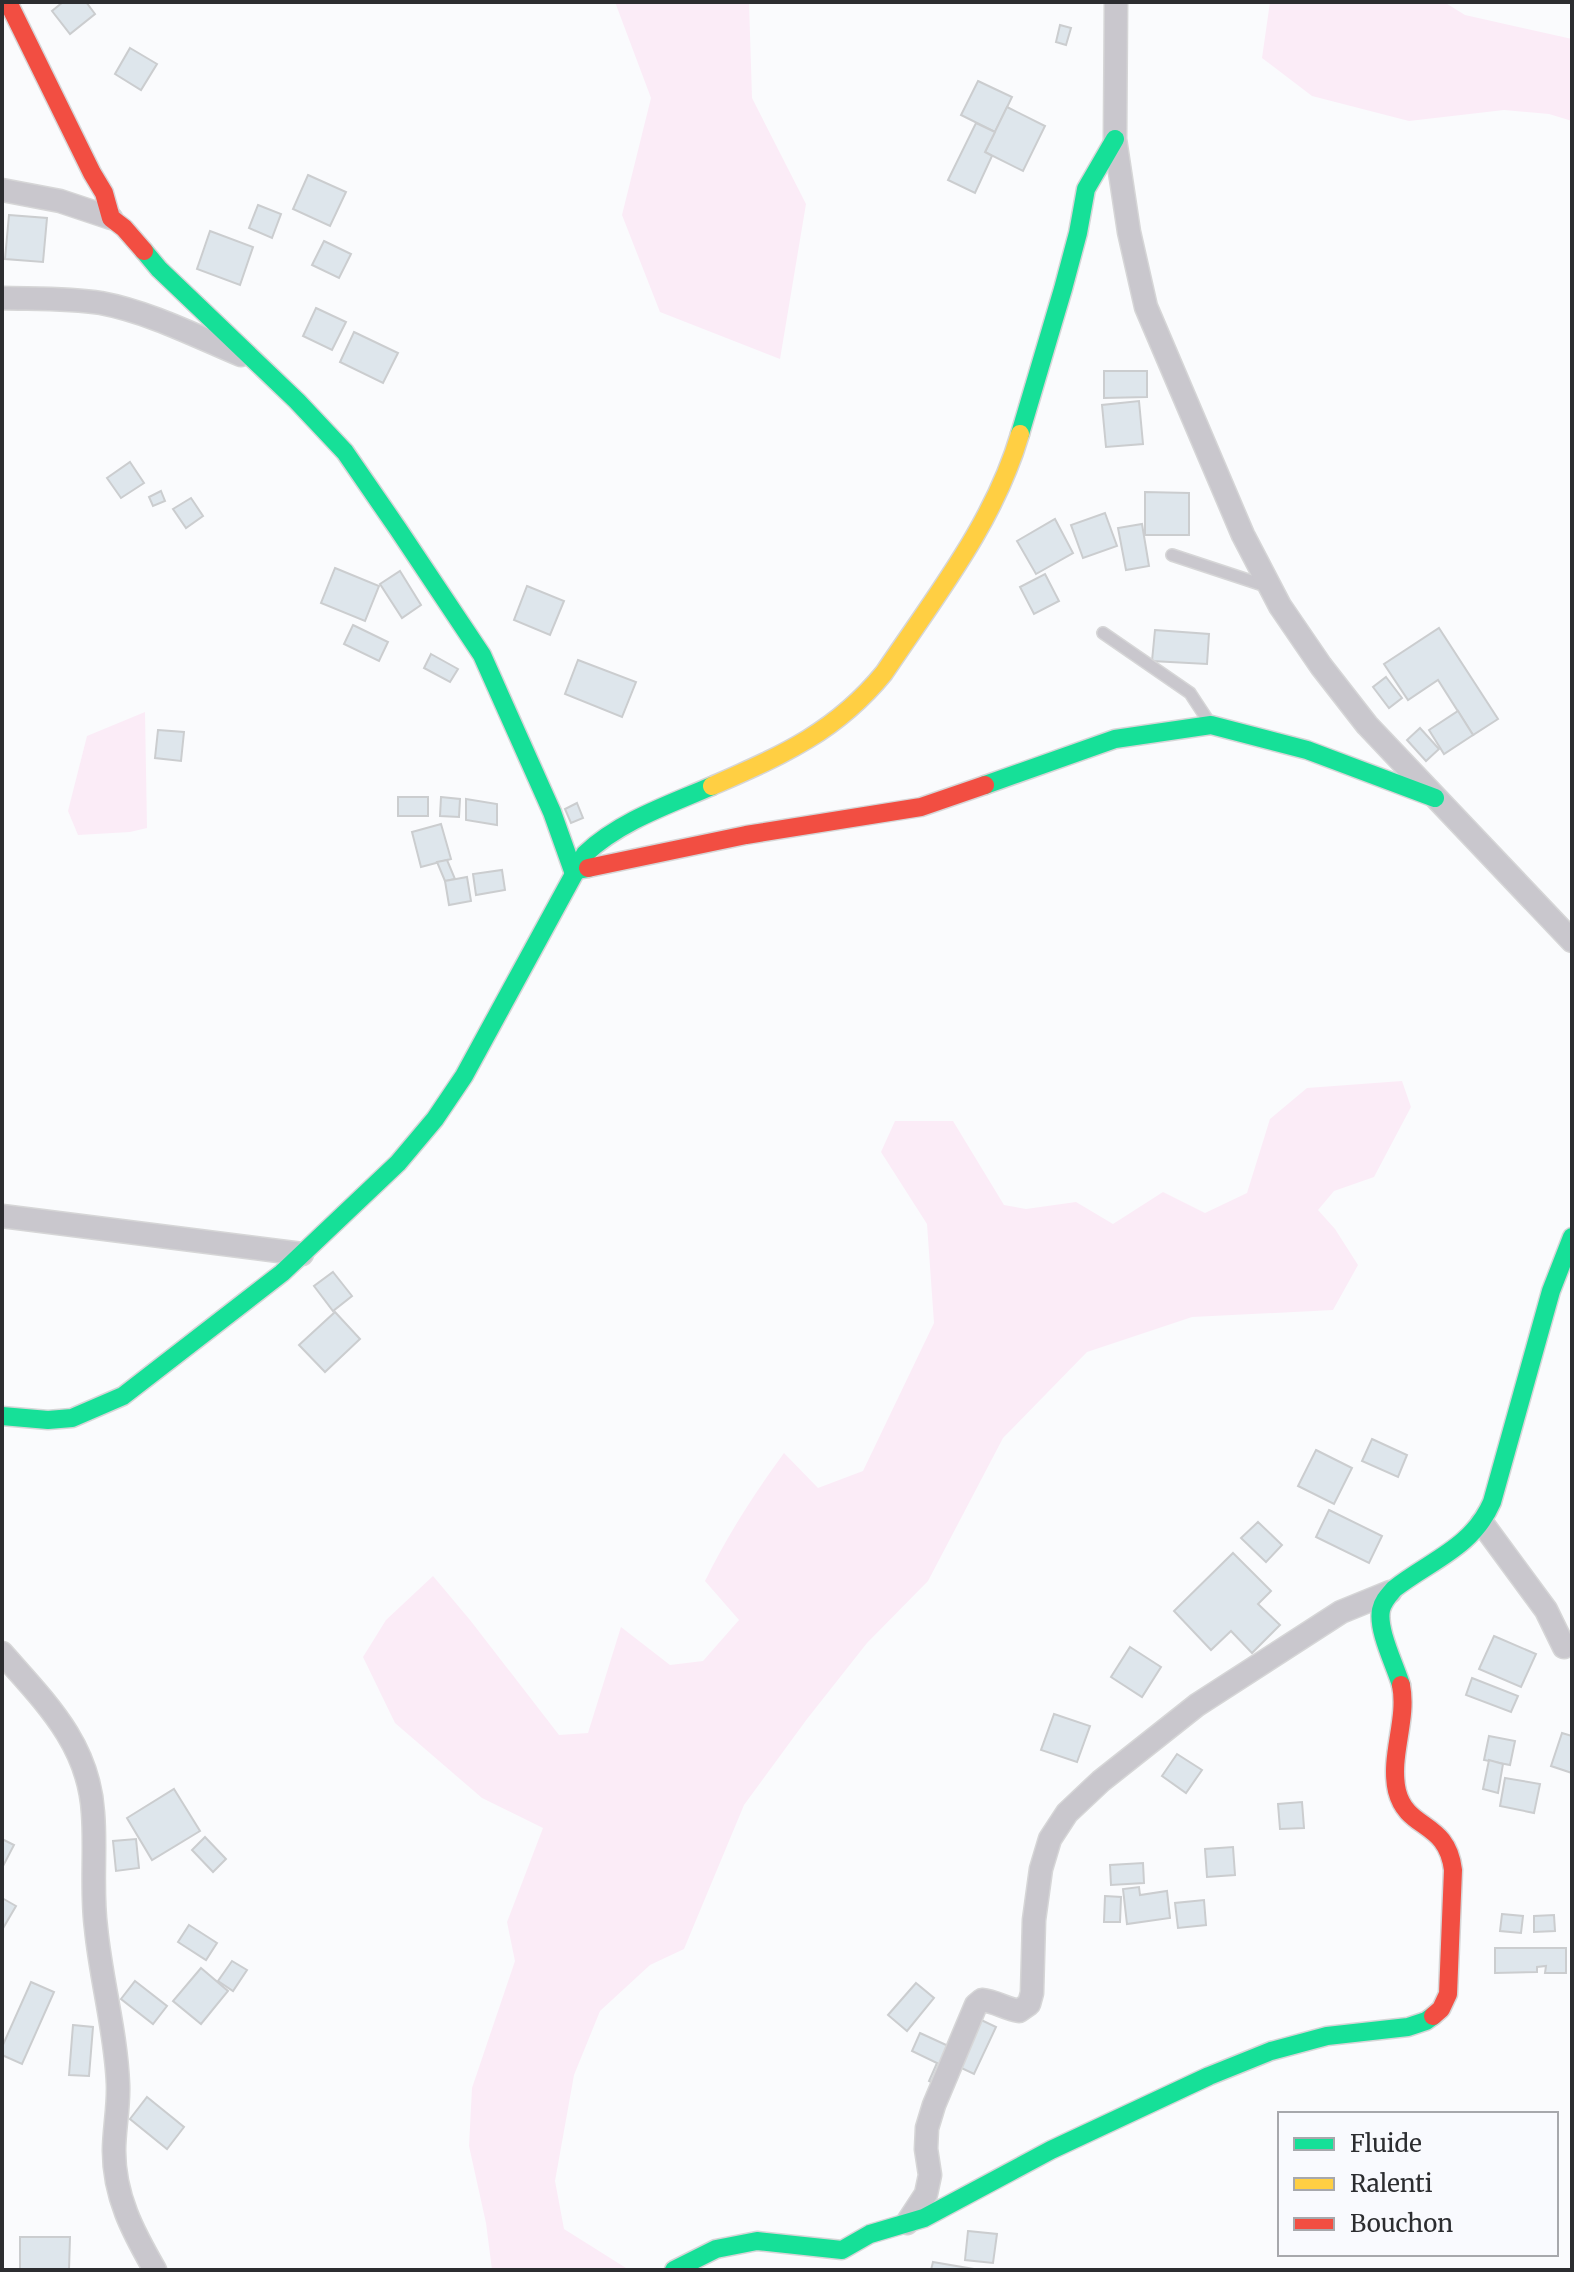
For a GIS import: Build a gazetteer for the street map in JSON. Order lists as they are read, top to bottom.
{
  "legend": ["Fluide", "Ralenti", "Bouchon"]
}
